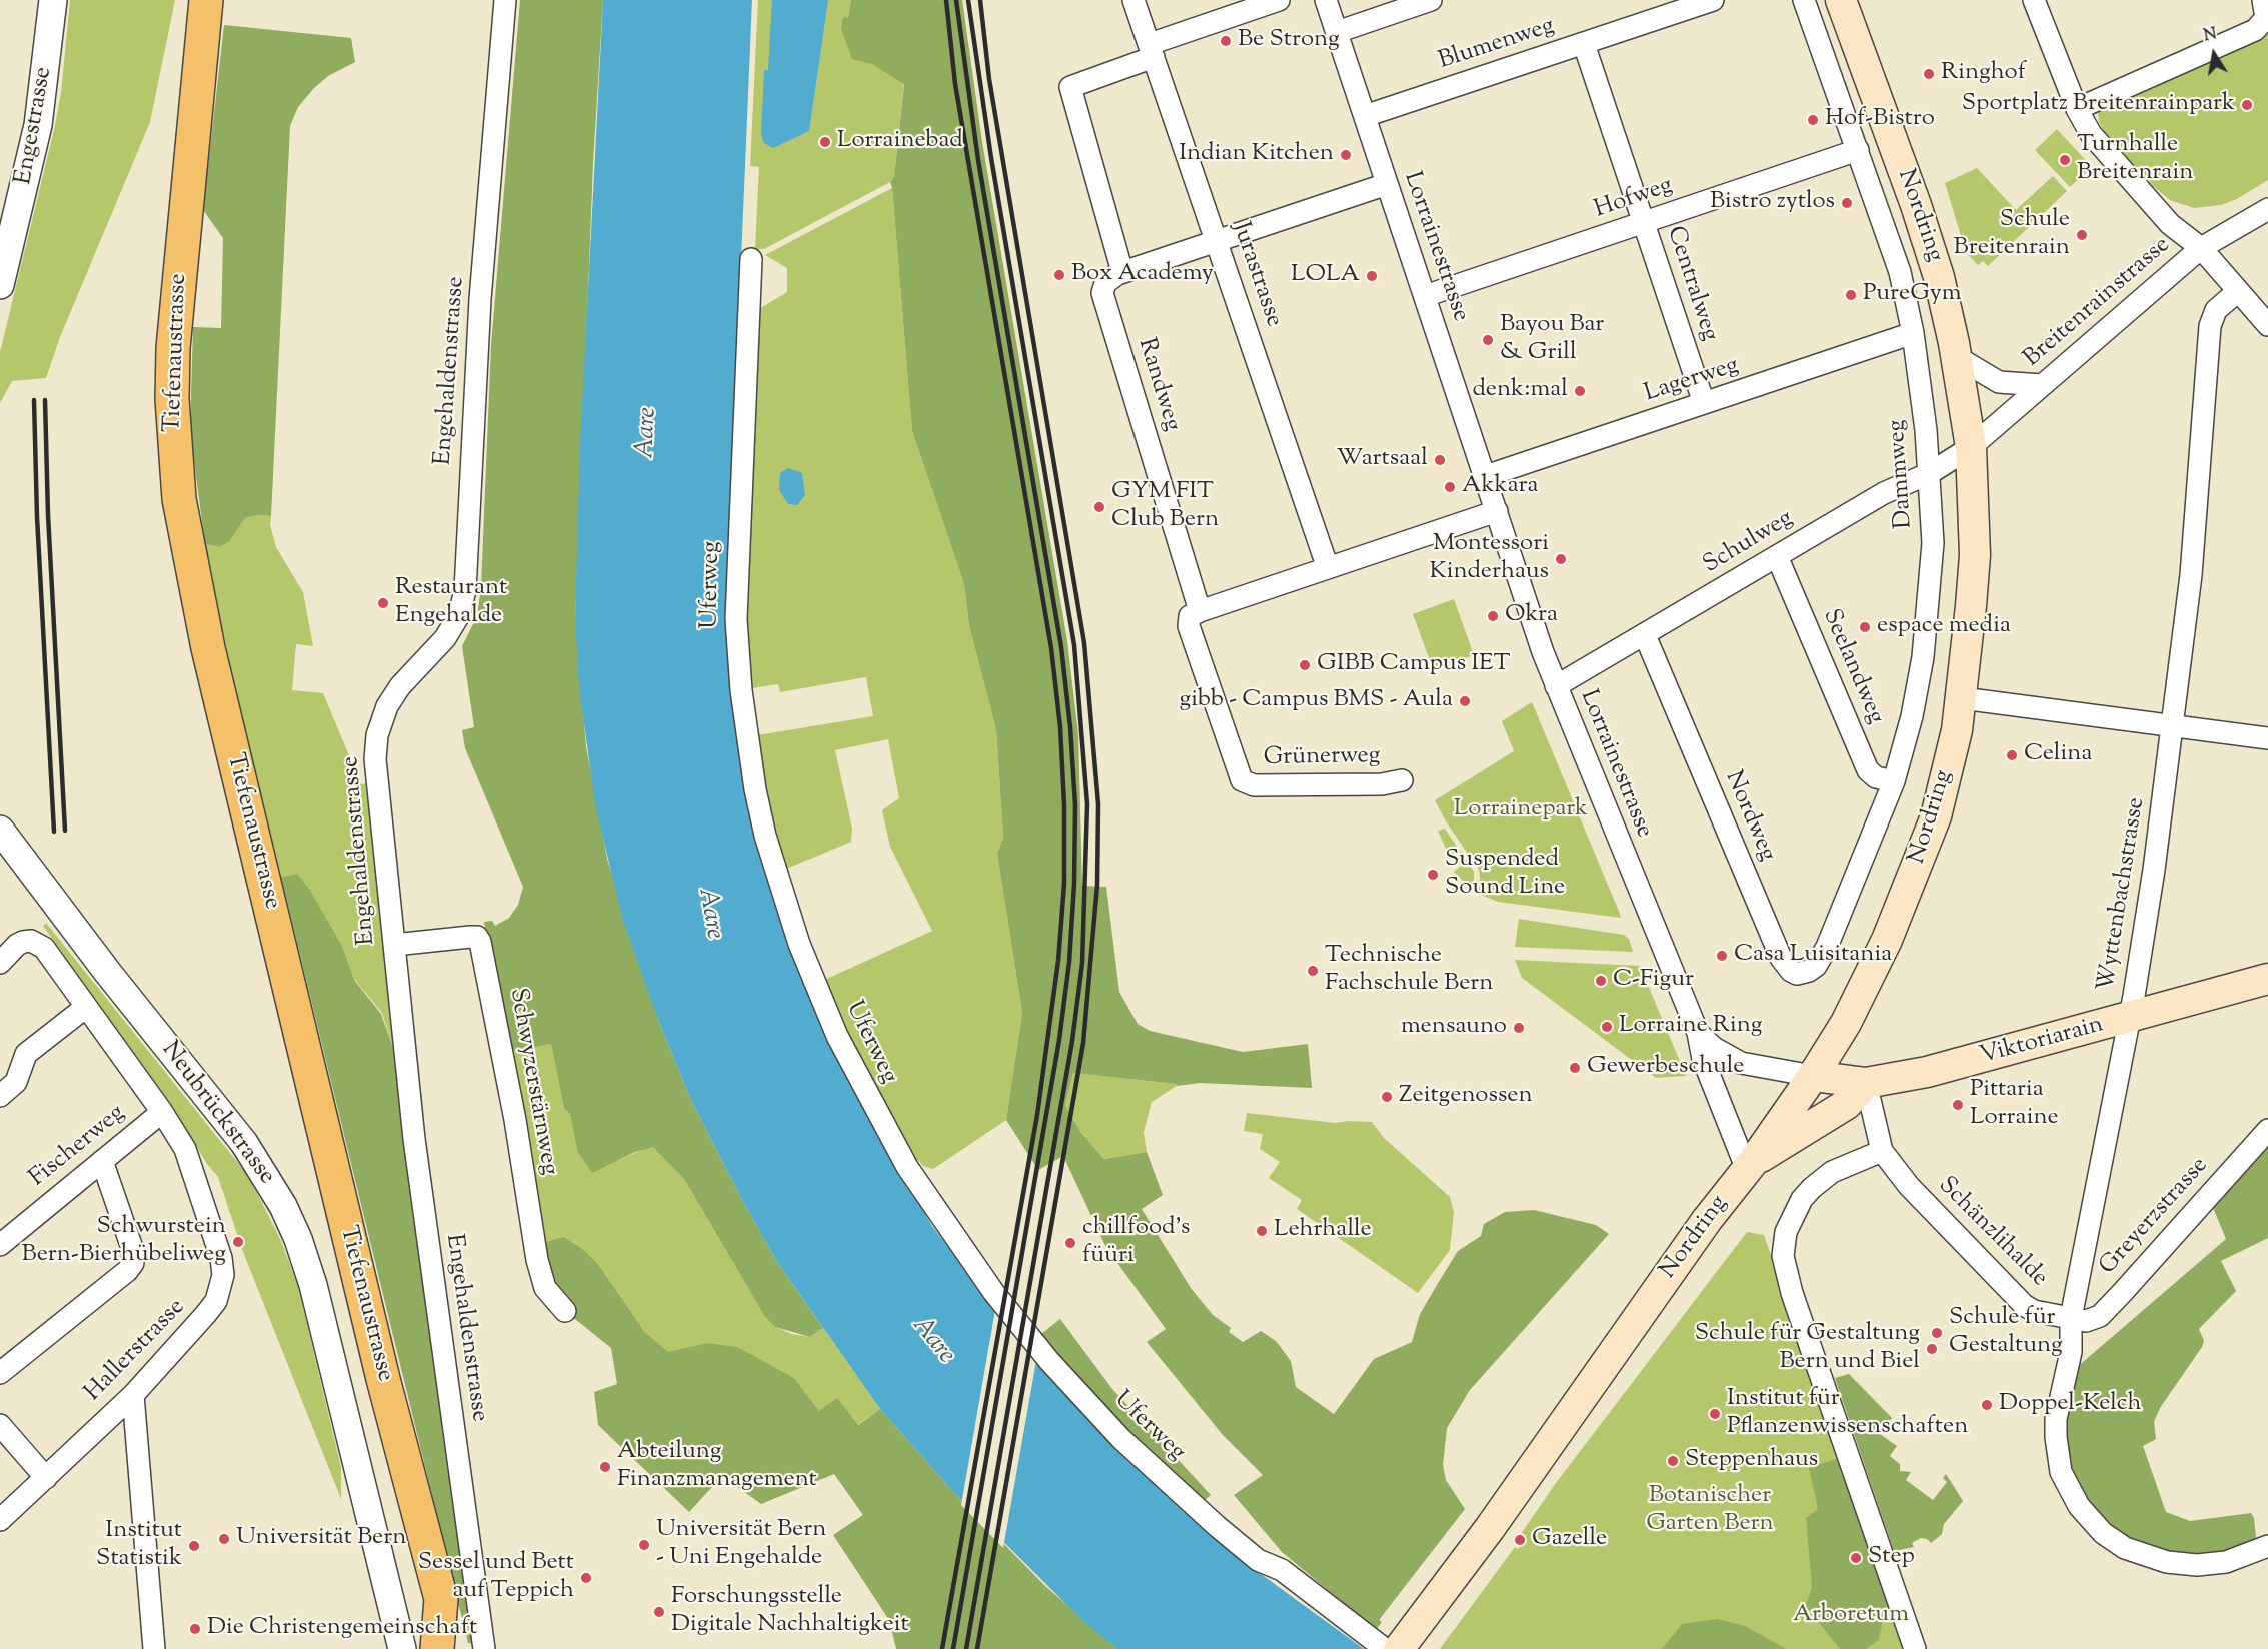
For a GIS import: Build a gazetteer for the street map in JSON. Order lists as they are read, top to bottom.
{
  "streets": {
    "main road": ["Nordring", "Tiefenaustrasse", "Viktoriarain"],
    "street": [
      "Blumenweg",
      "Engestrasse",
      "Hofweg",
      "Lorrainestrasse",
      "Jurastrasse",
      "Centralweg",
      "Breitenrainstrasse",
      "Engehaldenstrasse",
      "Lagerweg",
      "Randweg",
      "Dammweg",
      "Schulweg",
      "Uferweg",
      "Seelandweg",
      "Grünerweg",
      "Nordweg",
      "Wyttenbachstrasse",
      "Schwyzerstärnweg",
      "Neubrückstrasse",
      "Fischerweg",
      "Greyerzstrasse",
      "Schänzlihalde",
      "Hallerstrasse"
    ]
  },
  "crossings": [
    ["Blumenweg", "Lorrainestrasse"],
    ["Blumenweg", "Centralweg"],
    ["Hofweg", "Lorrainestrasse"],
    ["Hofweg", "Centralweg"],
    ["Hofweg", "Dammweg"],
    ["Nordring", "Lorrainestrasse"],
    ["Nordring", "Breitenrainstrasse"],
    ["Nordring", "Schulweg"],
    ["Nordring", "Viktoriarain"],
    ["Lorrainestrasse", "Lagerweg"],
    ["Lorrainestrasse", "Schulweg"],
    ["Lorrainestrasse", "Viktoriarain"],
    ["Centralweg", "Lagerweg"],
    ["Breitenrainstrasse", "Schulweg"],
    ["Engehaldenstrasse", "Schwyzerstärnweg"],
    ["Lagerweg", "Dammweg"],
    ["Randweg", "Grünerweg"],
    ["Dammweg", "Schulweg"],
    ["Dammweg", "Seelandweg"],
    ["Dammweg", "Nordweg"],
    ["Schulweg", "Seelandweg"],
    ["Schulweg", "Nordweg"],
    ["Wyttenbachstrasse", "Viktoriarain"],
    ["Wyttenbachstrasse", "Greyerzstrasse"],
    ["Wyttenbachstrasse", "Schänzlihalde"],
    ["Viktoriarain", "Schänzlihalde"],
    ["Fischerweg", "Hallerstrasse"],
    ["Greyerzstrasse", "Schänzlihalde"]
  ],
  "water": ["Aare"],
  "parks": ["Lorrainepark", "Botanischer Garten Bern", "Arboretum"],
  "places": [
    "Be Strong",
    "Ringhof",
    "Sportplatz Breitenrainpark",
    "Hof-Bistro",
    "Lorrainebad",
    "Indian Kitchen",
    "Turnhalle Breitenrain",
    "Bistro zytlos",
    "Schule Breitenrain",
    "Box Academy",
    "LOLA",
    "PureGym",
    "Bayou Bar & Grill",
    "denk:mal",
    "Wartsaal",
    "Akkara",
    "GYM FIT Club Bern",
    "Montessori Kinderhaus",
    "Restaurant Engehalde",
    "Okra",
    "espace media",
    "GIBB Campus IET",
    "gibb - Campus BMS - Aula",
    "Celina",
    "Suspended Sound Line",
    "Casa Luisitania",
    "Technische Fachschule Bern",
    "C-Figur",
    "Lorraine Ring",
    "mensauno",
    "Gewerbeschule",
    "Zeitgenossen",
    "Pittaria Lorraine",
    "Lehrhalle",
    "Schwurstein Bern-Bierhübeliweg",
    "chillfood’s füüri",
    "Schule für Gestaltung",
    "Schule für Gestaltung Bern und Biel",
    "Doppel-Kelch",
    "Institut für Pflanzenwissenschaften",
    "Steppenhaus",
    "Abteilung Finanzmanagement",
    "Universität Bern",
    "Gazelle",
    "Universität Bern - Uni Engehalde",
    "Institut Statistik",
    "Step",
    "Sessel und Bett auf Teppich",
    "Forschungsstelle Digitale Nachhaltigkeit",
    "Die Christengemeinschaft"
  ],
  "north": "top"
}
